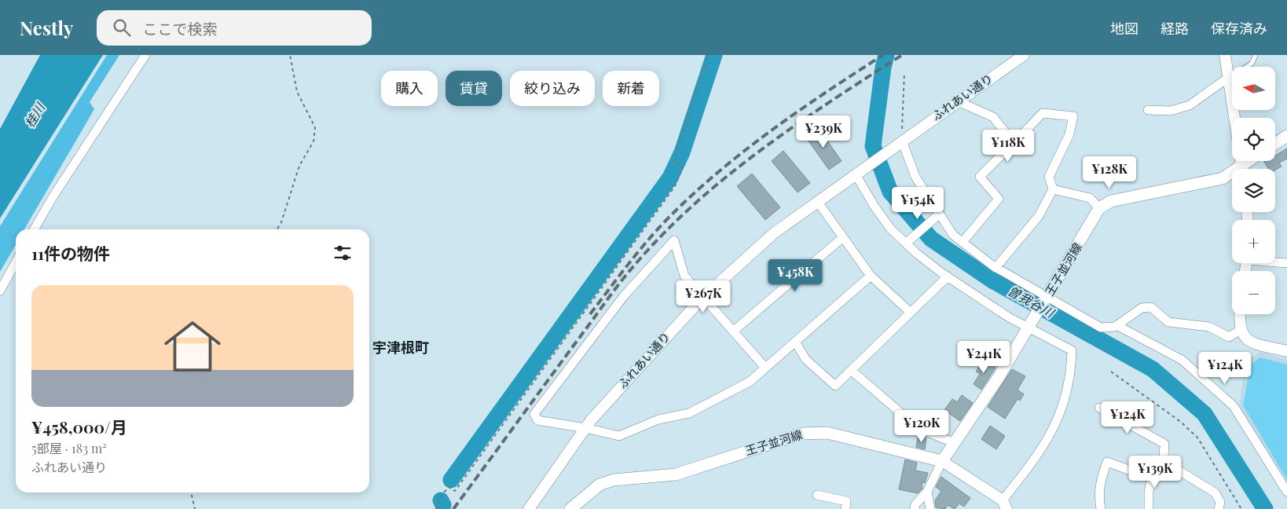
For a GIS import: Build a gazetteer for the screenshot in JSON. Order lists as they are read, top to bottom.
{
  "streets": {
    "main road": ["王子並河線"],
    "street": ["ふれあい通り"]
  },
  "districts": ["宇津根町"],
  "water": ["桂川", "曽我谷川"],
  "north": "left",
  "page": {
    "header": "Nestly",
    "search": "ここで検索",
    "nav": ["地図", "経路", "保存済み"],
    "map_buttons": ["+", "−"],
    "chip": [
      "購入",
      "賃貸",
      "絞り込み",
      "新着"
    ],
    "price": [
      "¥239K",
      "¥118K",
      "¥128K",
      "¥154K",
      "¥458K",
      "¥267K",
      "¥241K",
      "¥124K",
      "¥124K",
      "¥120K",
      "¥139K"
    ],
    "heading": "11件の物件",
    "list": [
      {
        "name": "¥458,000/月",
        "note": "5部屋 · 183 m² · ふれあい通り"
      }
    ]
  }
}
